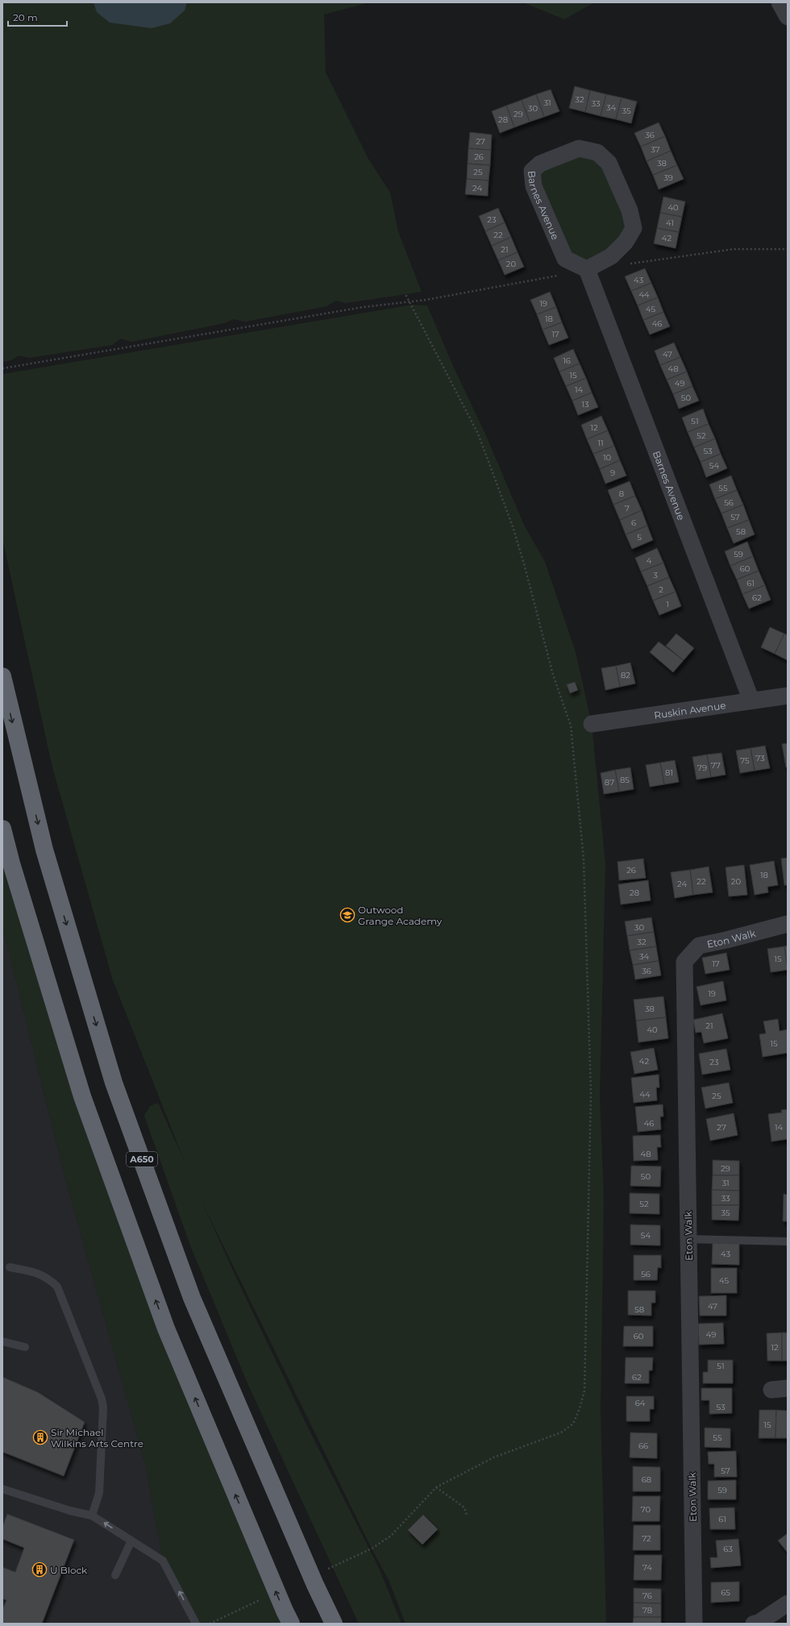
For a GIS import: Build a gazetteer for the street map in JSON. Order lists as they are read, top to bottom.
{
  "streets": {
    "highway": ["A650"],
    "street": ["Barnes Avenue", "Ruskin Avenue", "Eton Walk"]
  },
  "crossings": [
    ["Barnes Avenue", "Ruskin Avenue"]
  ],
  "places": {
    "school or university": ["Outwood Grange Academy"],
    "building": ["Sir Michael Wilkins Arts Centre", "U Block"]
  },
  "house_numbers": [
    "32",
    "31",
    "33",
    "34",
    "30",
    "35",
    "29",
    "28",
    "36",
    "27",
    "37",
    "26",
    "38",
    "25",
    "39",
    "24",
    "40",
    "23",
    "41",
    "22",
    "42",
    "21",
    "20",
    "43",
    "44",
    "19",
    "45",
    "18",
    "46",
    "17",
    "47",
    "16",
    "48",
    "15",
    "49",
    "14",
    "50",
    "13",
    "51",
    "12",
    "52",
    "11",
    "53",
    "10",
    "54",
    "9",
    "55",
    "8",
    "56",
    "7",
    "57",
    "6",
    "58",
    "5",
    "59",
    "4",
    "60",
    "3",
    "61",
    "2",
    "62",
    "1",
    "82",
    "73",
    "75",
    "77",
    "79",
    "81",
    "85",
    "87",
    "26",
    "18",
    "22",
    "20",
    "24",
    "28",
    "30",
    "32",
    "34",
    "15",
    "17",
    "36",
    "19",
    "38",
    "21",
    "40",
    "15",
    "42",
    "23",
    "44",
    "25",
    "46",
    "27",
    "14",
    "48",
    "29",
    "50",
    "31",
    "33",
    "52",
    "35",
    "54",
    "43",
    "56",
    "45",
    "47",
    "58",
    "49",
    "60",
    "12",
    "51",
    "62",
    "64",
    "53",
    "15",
    "55",
    "66",
    "57",
    "68",
    "59",
    "70",
    "61",
    "72",
    "63",
    "74",
    "65",
    "76",
    "78"
  ],
  "scale_bar": "20 m"
}
